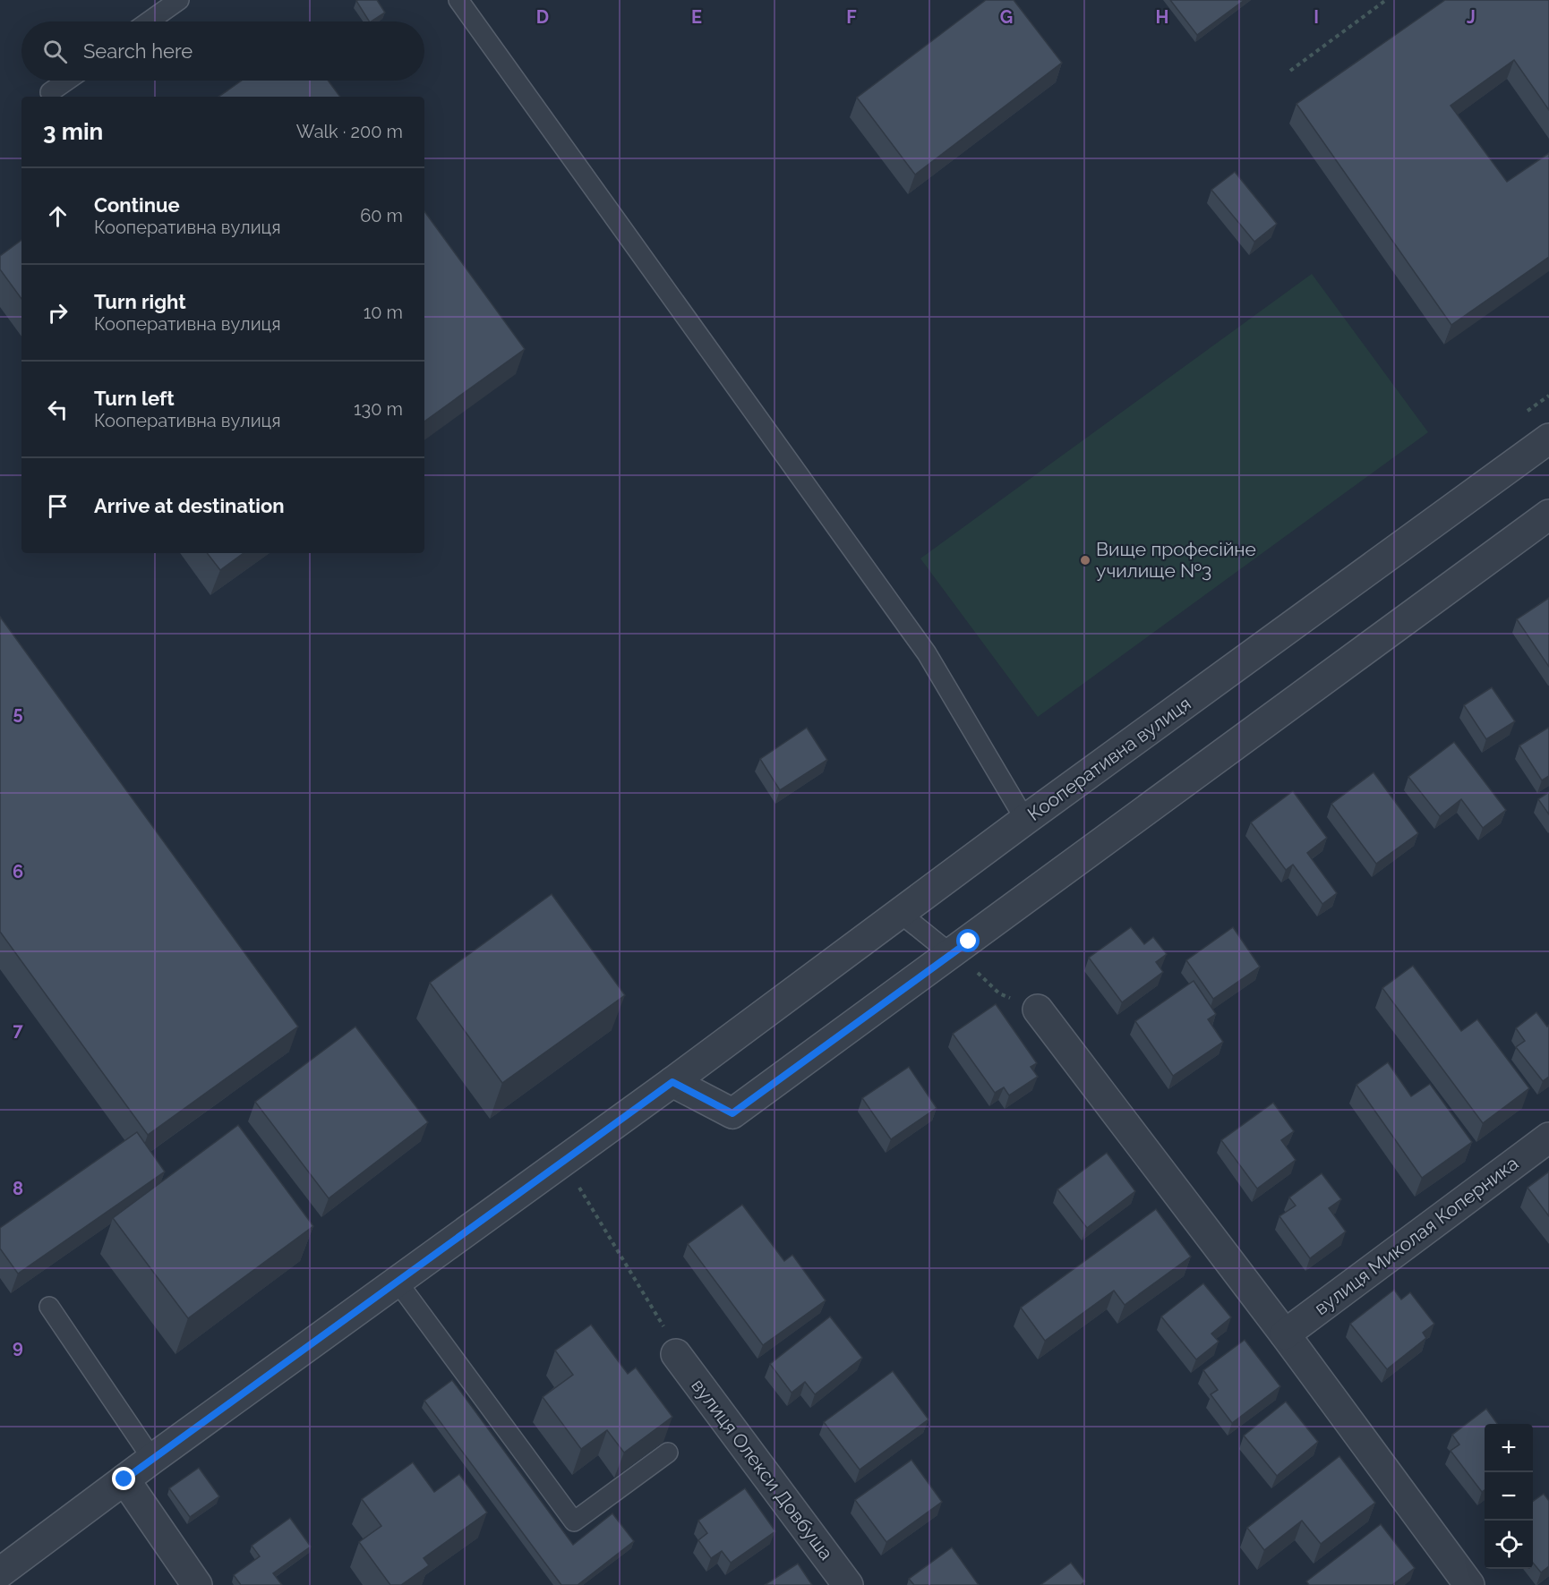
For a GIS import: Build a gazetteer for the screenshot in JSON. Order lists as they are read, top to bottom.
{
  "streets": {
    "street": ["Кооперативна вулиця", "вулиця Миколая Коперника", "вулиця Олекси Довбуша"]
  },
  "places": ["Вище професійне училище №3"],
  "page": {
    "search": "Search here",
    "heading": ["3 min", "Walk · 200 m"],
    "list": [
      ["Continue", "Кооперативна вулиця", "60 m"],
      ["Turn right", "Кооперативна вулиця", "10 m"],
      ["Turn left", "Кооперативна вулиця", "130 m"],
      "Arrive at destination"
    ],
    "map_buttons": ["+", "−"]
  },
  "grid": {
    "columns": [
      "D",
      "E",
      "F",
      "G",
      "H",
      "I",
      "J"
    ],
    "rows": [
      "5",
      "6",
      "7",
      "8",
      "9"
    ]
  }
}
